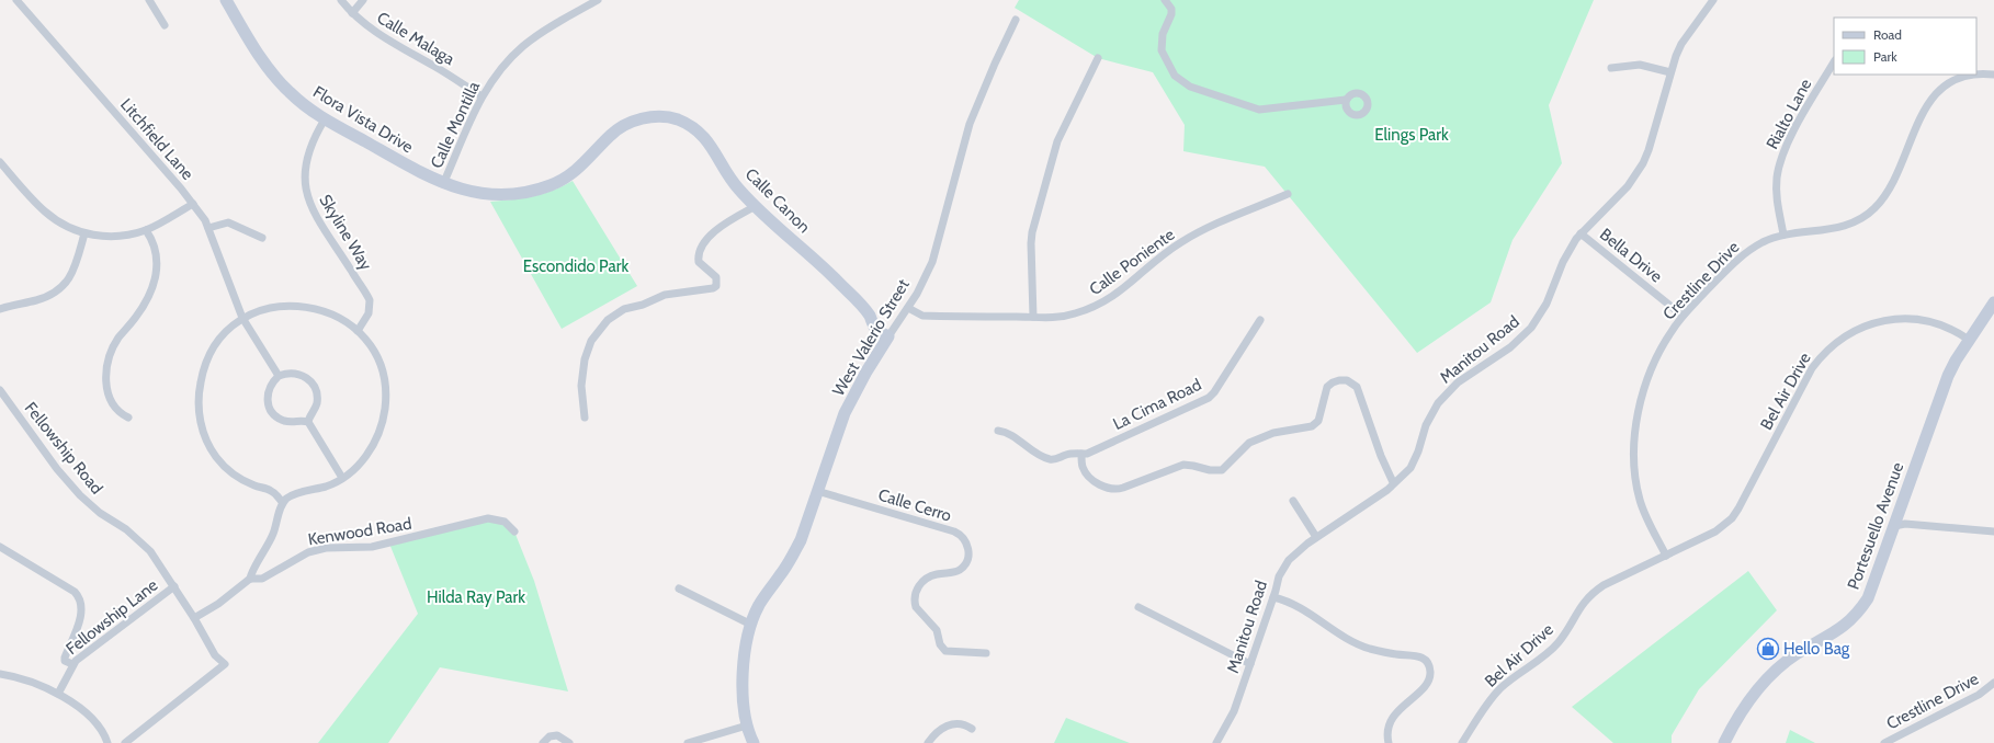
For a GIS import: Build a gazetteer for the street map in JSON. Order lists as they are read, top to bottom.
{
  "streets": {
    "street": [
      "Calle Malaga",
      "Rialto Lane",
      "Flora Vista Drive",
      "Calle Montilla",
      "Litchfield Lane",
      "Calle Canon",
      "Skyline Way",
      "Bella Drive",
      "Calle Poniente",
      "Crestline Drive",
      "West Valerio Street",
      "Manitou Road",
      "Bel Air Drive",
      "La Cima Road",
      "Fellowship Road",
      "Calle Cerro",
      "Portesuello Avenue",
      "Kenwood Road",
      "Fellowship Lane"
    ]
  },
  "crossings": [
    ["Calle Malaga", "Calle Montilla"],
    ["Rialto Lane", "Crestline Drive"],
    ["Flora Vista Drive", "Calle Montilla"],
    ["Flora Vista Drive", "Calle Canon"],
    ["Flora Vista Drive", "Skyline Way"],
    ["Calle Canon", "West Valerio Street"],
    ["Bella Drive", "Crestline Drive"],
    ["Bella Drive", "Manitou Road"],
    ["Calle Poniente", "West Valerio Street"],
    ["Crestline Drive", "Bel Air Drive"],
    ["West Valerio Street", "Calle Cerro"],
    ["Bel Air Drive", "Portesuello Avenue"],
    ["Fellowship Road", "Kenwood Road"],
    ["Fellowship Road", "Fellowship Lane"]
  ],
  "parks": ["Elings Park", "Escondido Park", "Hilda Ray Park"],
  "places": {
    "shop": ["Hello Bag"]
  },
  "legend": ["Road", "Park"]
}
